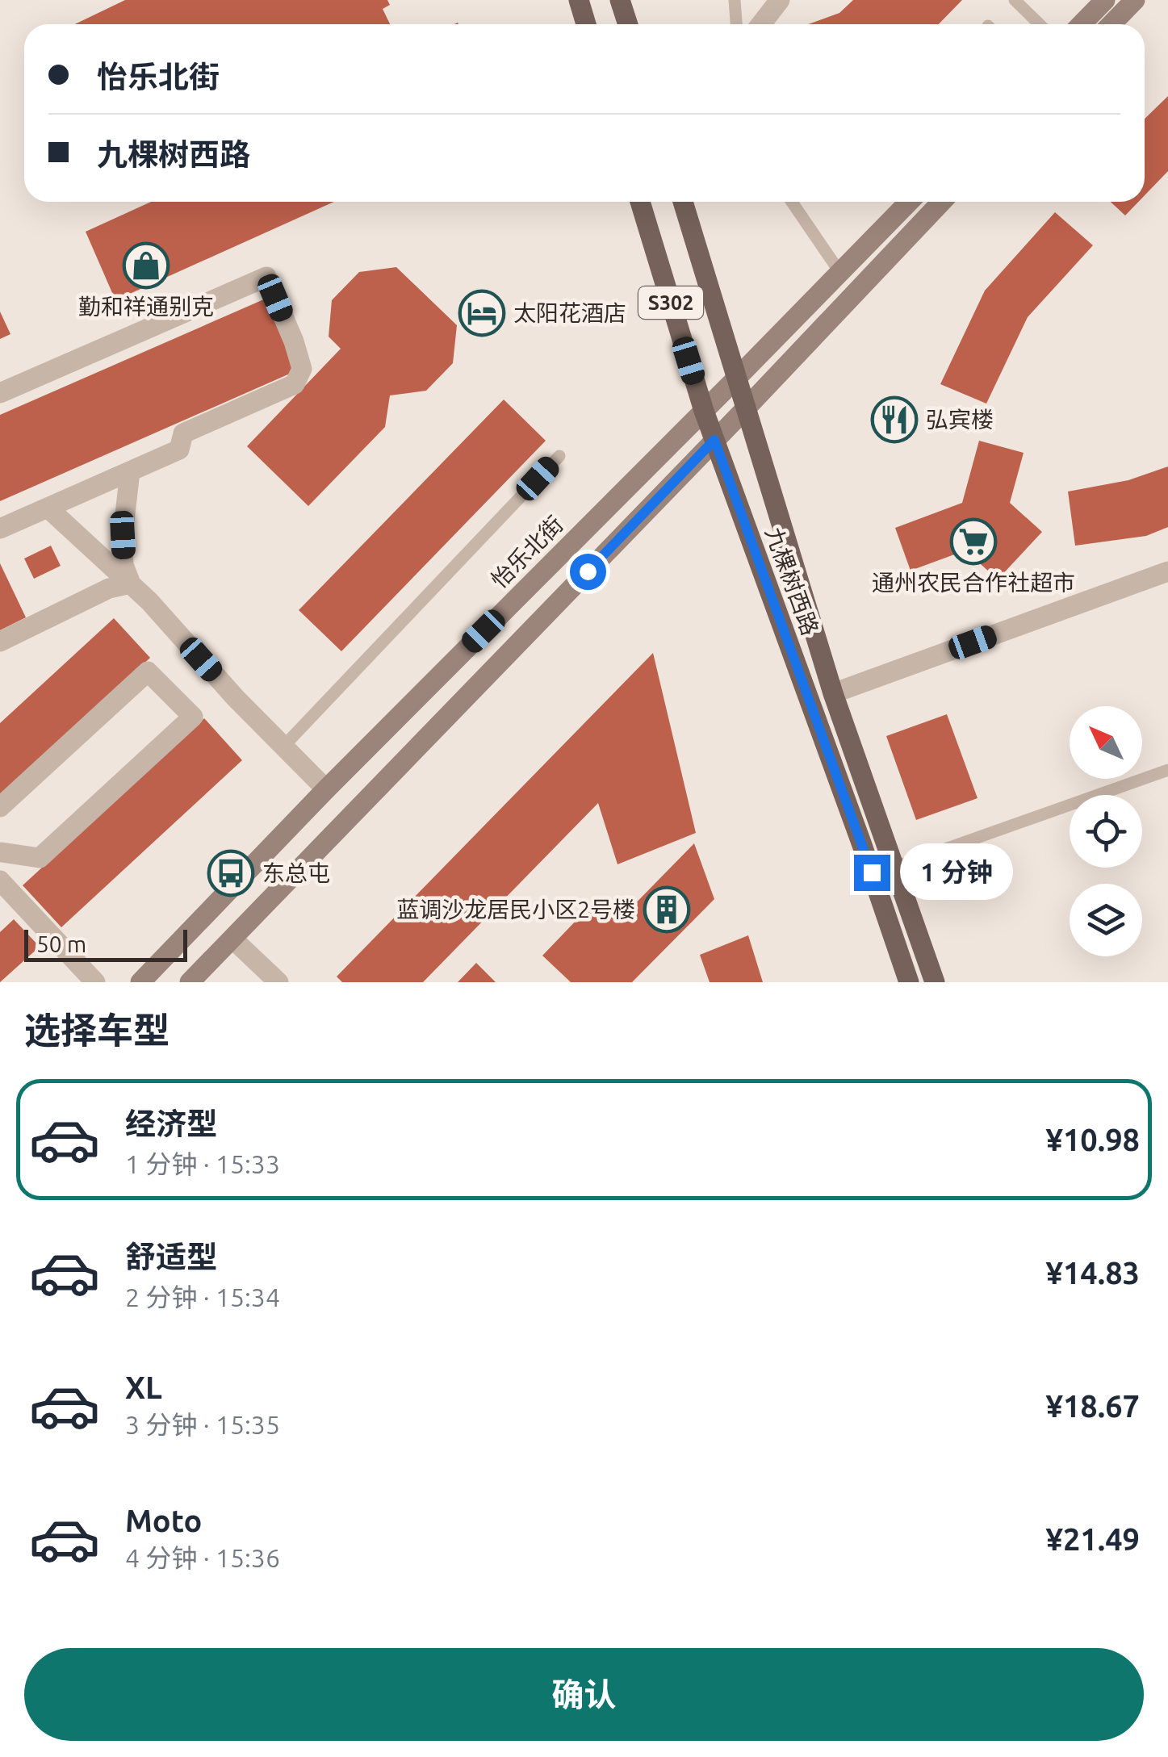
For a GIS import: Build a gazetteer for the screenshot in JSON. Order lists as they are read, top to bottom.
{
  "streets": {
    "main road": ["S302", "怡乐北街", "九棵树西路"]
  },
  "crossings": [
    ["怡乐北街", "九棵树西路"]
  ],
  "places": {
    "shop": ["勤和祥通别克"],
    "hotel": ["太阳花酒店"],
    "restaurant": ["弘宾楼"],
    "supermarket": ["通州农民合作社超市"],
    "bus stop": ["东总屯"],
    "building": ["蓝调沙龙居民小区2号楼"]
  },
  "scale_bar": "50 m",
  "north": "top left",
  "page": {
    "banner": ["怡乐北街", "九棵树西路"],
    "bubble": "1 分钟",
    "scale": "50 m",
    "heading": "选择车型",
    "list": [
      {
        "name": "经济型",
        "note": "1 分钟 · 15:33",
        "value": "¥10.98"
      },
      {
        "name": "舒适型",
        "note": "2 分钟 · 15:34",
        "value": "¥14.83"
      },
      {
        "name": "XL",
        "note": "3 分钟 · 15:35",
        "value": "¥18.67"
      },
      {
        "name": "Moto",
        "note": "4 分钟 · 15:36",
        "value": "¥21.49"
      }
    ],
    "buttons": "确认"
  }
}
